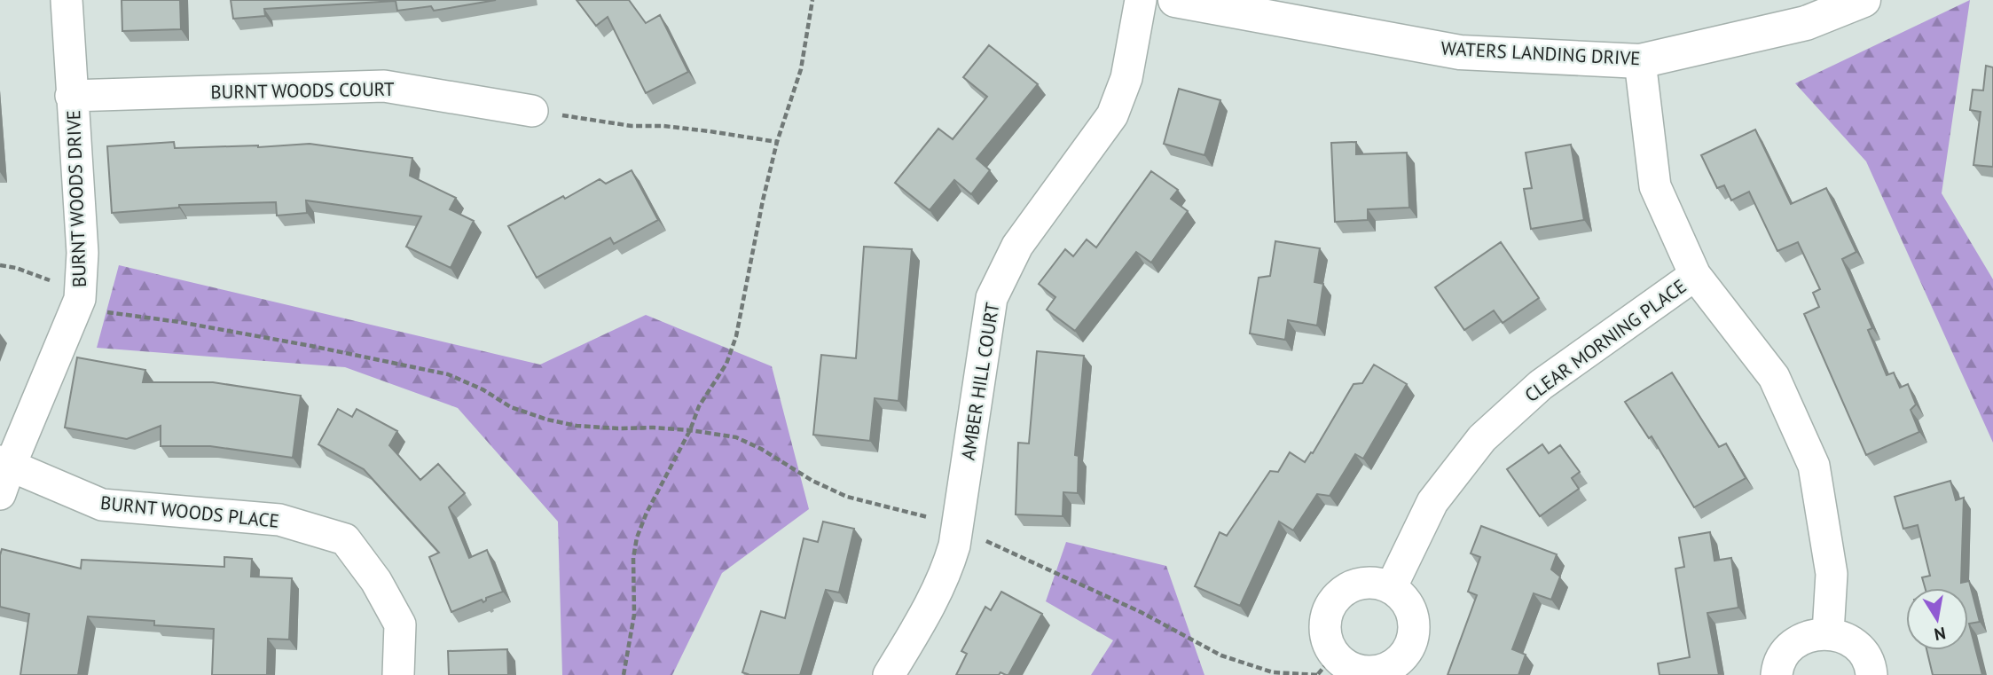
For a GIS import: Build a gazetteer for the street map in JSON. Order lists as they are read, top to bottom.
{
  "streets": {
    "street": [
      "WATERS LANDING DRIVE",
      "BURNT WOODS COURT",
      "BURNT WOODS DRIVE",
      "CLEAR MORNING PLACE",
      "AMBER HILL COURT",
      "BURNT WOODS PLACE"
    ]
  },
  "crossings": [
    ["BURNT WOODS COURT", "BURNT WOODS DRIVE"],
    ["BURNT WOODS DRIVE", "BURNT WOODS PLACE"]
  ],
  "north": "bottom"
}
